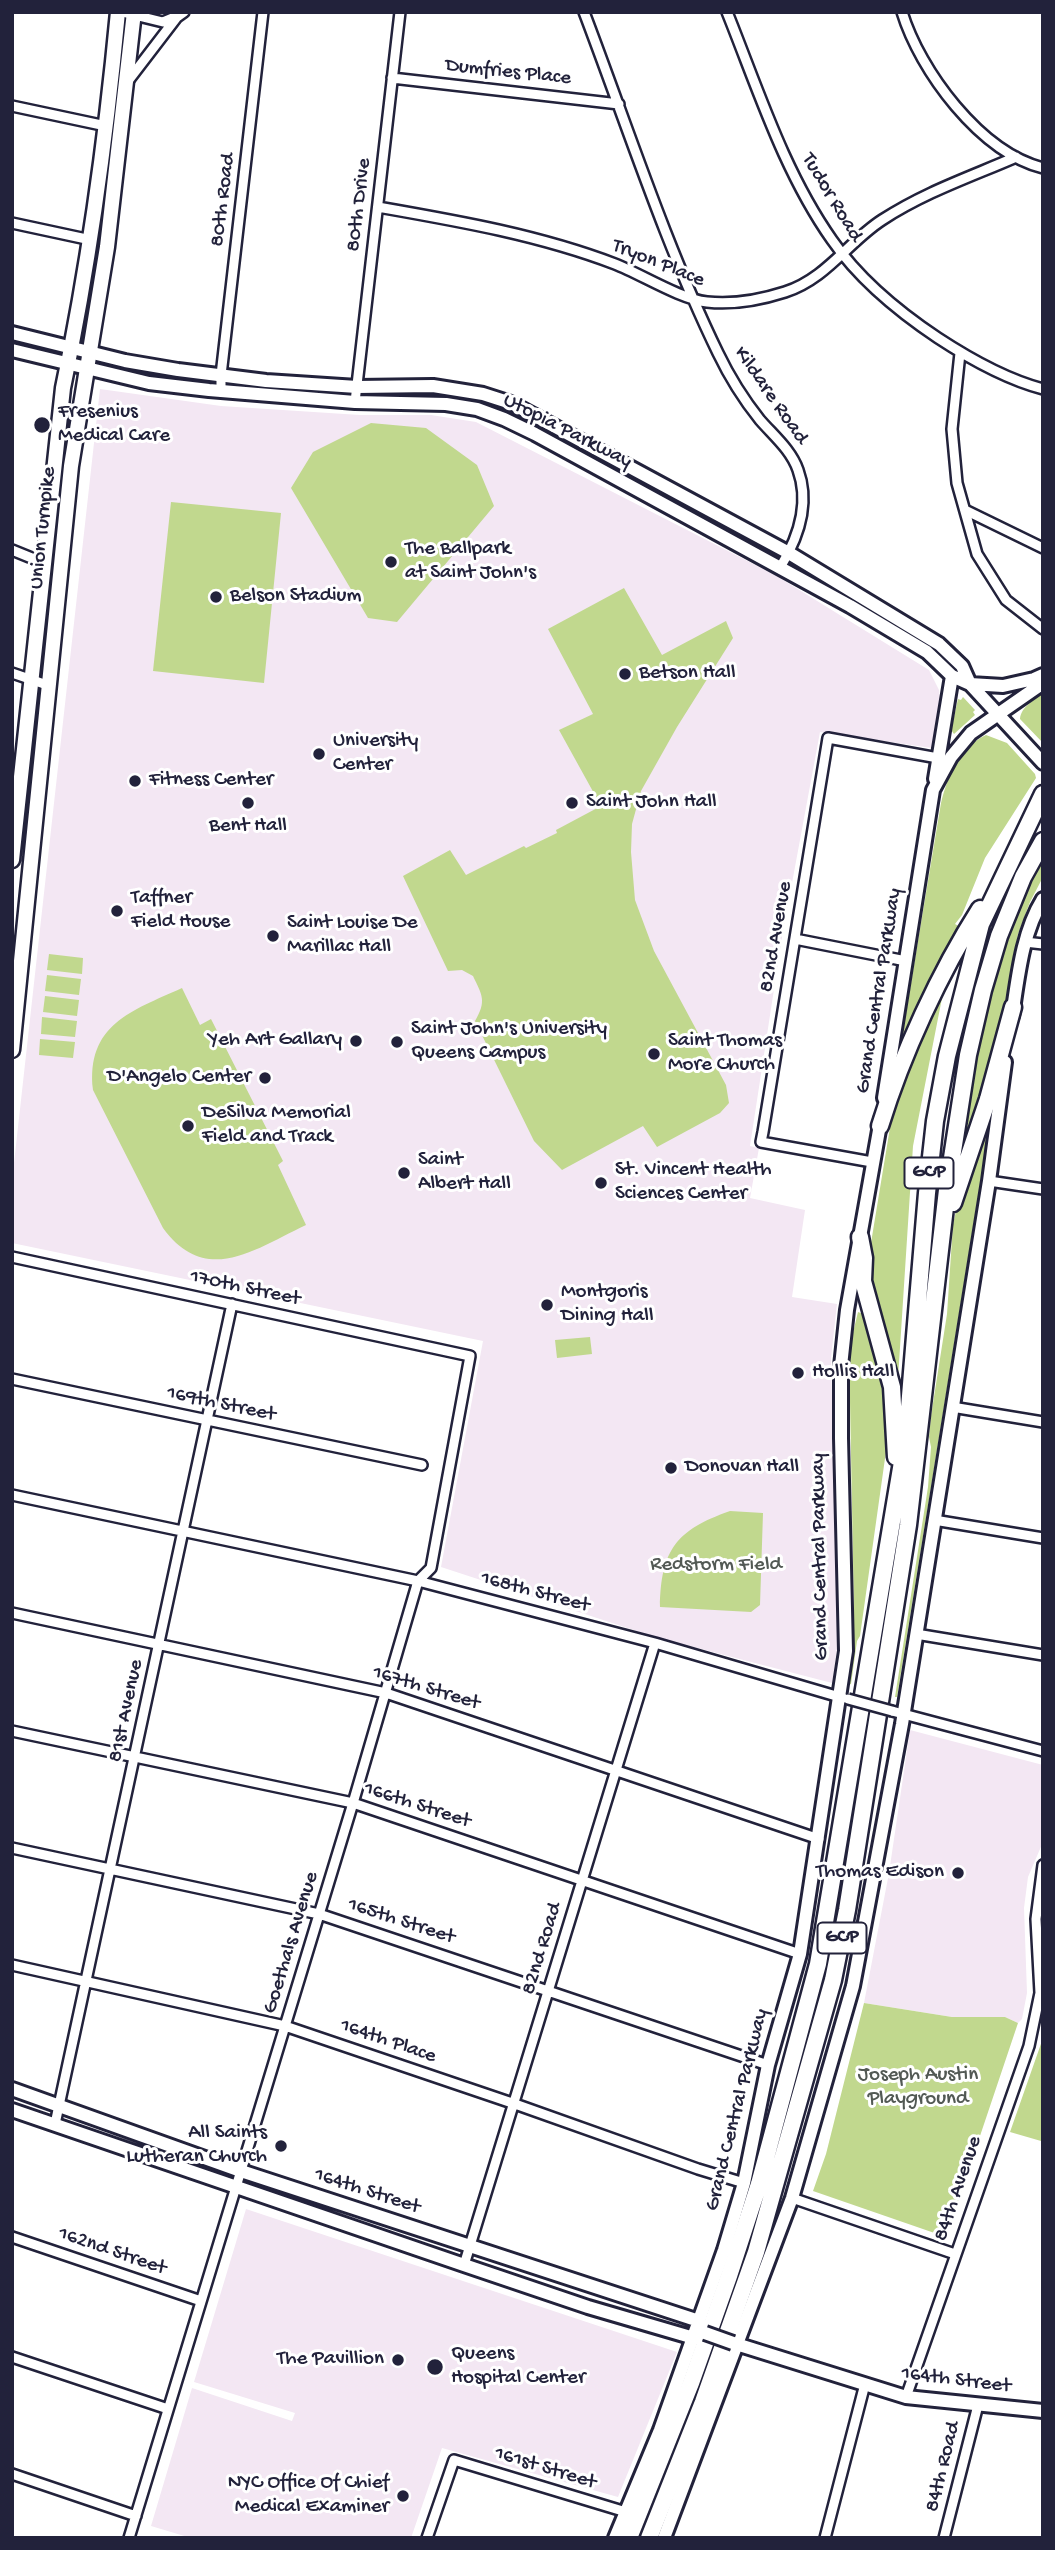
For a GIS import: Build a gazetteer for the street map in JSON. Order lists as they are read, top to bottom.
{
  "streets": {
    "highway": ["Grand Central Parkway", "GCP"],
    "main road": ["Utopia Parkway", "Union Turnpike", "164th Street"],
    "street": [
      "Dumfries Place",
      "Tudor Road",
      "80th Road",
      "80th Drive",
      "Tryon Place",
      "Kildare Road",
      "82nd Avenue",
      "170th Street",
      "169th Street",
      "168th Street",
      "167th Street",
      "81st Avenue",
      "166th Street",
      "165th Street",
      "Goethals Avenue",
      "82nd Road",
      "164th Place",
      "84th Avenue",
      "162nd Street",
      "84th Road",
      "161st Street"
    ]
  },
  "crossings": [
    ["Dumfries Place", "80th Drive"],
    ["Dumfries Place", "Kildare Road"],
    ["Tudor Road", "Tryon Place"],
    ["80th Road", "Utopia Parkway"],
    ["80th Drive", "Tryon Place"],
    ["80th Drive", "Utopia Parkway"],
    ["Tryon Place", "Kildare Road"],
    ["Kildare Road", "Utopia Parkway"],
    ["Utopia Parkway", "Union Turnpike"],
    ["Utopia Parkway", "Grand Central Parkway"],
    ["82nd Avenue", "Grand Central Parkway"],
    ["Grand Central Parkway", "168th Street"],
    ["Grand Central Parkway", "167th Street"],
    ["Grand Central Parkway", "166th Street"],
    ["Grand Central Parkway", "165th Street"],
    ["Grand Central Parkway", "164th Place"],
    ["Grand Central Parkway", "164th Street"],
    ["Grand Central Parkway", "161st Street"],
    ["170th Street", "81st Avenue"],
    ["170th Street", "Goethals Avenue"],
    ["169th Street", "81st Avenue"],
    ["168th Street", "81st Avenue"],
    ["168th Street", "Goethals Avenue"],
    ["168th Street", "82nd Road"],
    ["167th Street", "81st Avenue"],
    ["167th Street", "Goethals Avenue"],
    ["167th Street", "82nd Road"],
    ["81st Avenue", "166th Street"],
    ["81st Avenue", "165th Street"],
    ["81st Avenue", "164th Place"],
    ["81st Avenue", "164th Street"],
    ["166th Street", "Goethals Avenue"],
    ["166th Street", "82nd Road"],
    ["165th Street", "Goethals Avenue"],
    ["165th Street", "82nd Road"],
    ["Goethals Avenue", "164th Place"],
    ["Goethals Avenue", "164th Street"],
    ["Goethals Avenue", "162nd Street"],
    ["82nd Road", "164th Place"],
    ["82nd Road", "164th Street"],
    ["84th Avenue", "164th Street"],
    ["164th Street", "84th Road"]
  ],
  "parks": ["Redstorm Field", "Joseph Austin Playground"],
  "places": [
    "Fresenius Medical Care",
    "The Ballpark at Saint John's",
    "Belson Stadium",
    "Betson Hall",
    "University Center",
    "Fitness Center",
    "Bent Hall",
    "Saint John Hall",
    "Taffner Field House",
    "Saint Louise De Marillac Hall",
    "Yeh Art Gallary",
    "Saint John's University Queens Campus",
    "Saint Thomas More Church",
    "D'Angelo Center",
    "DeSilva Memorial Field and Track",
    "Saint Albert Hall",
    "St. Vincent Health Sciences Center",
    "Montgoris Dining Hall",
    "Hollis Hall",
    "Donovan Hall",
    "Thomas Edison",
    "All Saints Lutheran Church",
    "The Pavillion",
    "Queens Hospital Center",
    "NYC Office Of Chief Medical Examiner"
  ]
}
